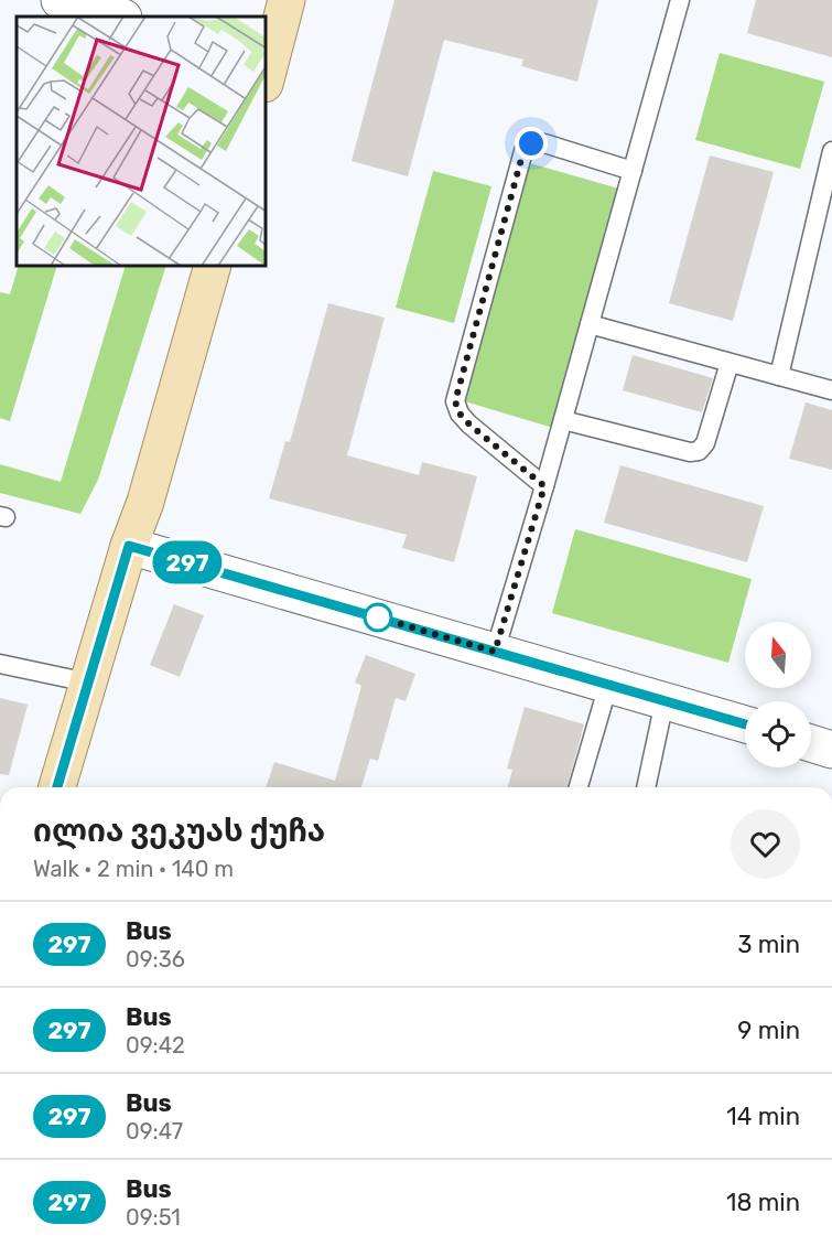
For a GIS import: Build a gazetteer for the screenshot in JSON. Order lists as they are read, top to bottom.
{
  "lines": ["bus line 297"],
  "north": "top",
  "page": {
    "on_map": "297",
    "heading": ["ილია ვეკუას ქუჩა", "Walk · 2 min · 140 m"],
    "list": [
      {
        "mark": "297",
        "name": "Bus",
        "note": "09:36",
        "value": "3 min"
      },
      {
        "mark": "297",
        "name": "Bus",
        "note": "09:42",
        "value": "9 min"
      },
      {
        "mark": "297",
        "name": "Bus",
        "note": "09:47",
        "value": "14 min"
      },
      {
        "mark": "297",
        "name": "Bus",
        "note": "09:51",
        "value": "18 min"
      }
    ]
  }
}
